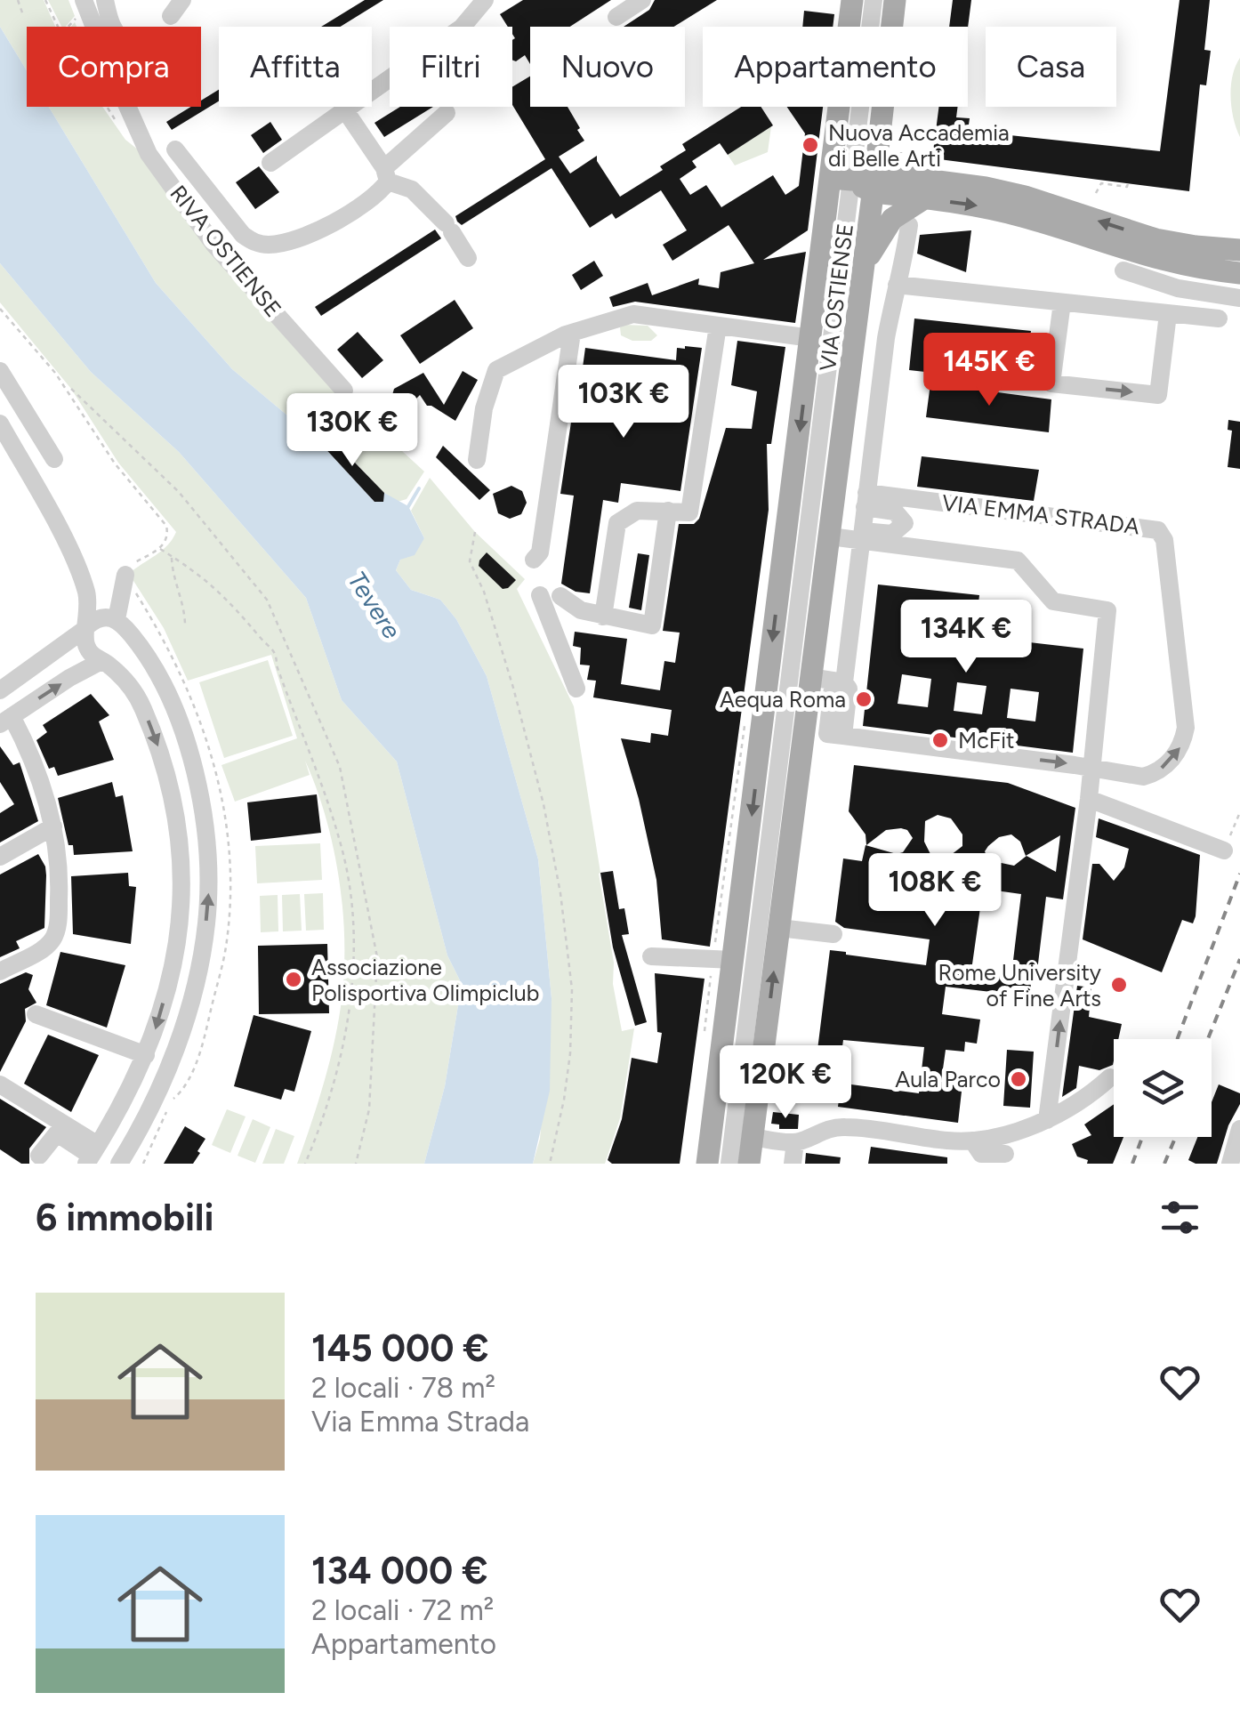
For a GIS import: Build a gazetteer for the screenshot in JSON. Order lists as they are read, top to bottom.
{
  "streets": {
    "main road": ["VIA OSTIENSE"],
    "street": ["RIVA OSTIENSE", "VIA EMMA STRADA"]
  },
  "water": ["Tevere"],
  "places": [
    "Nuova Accademia di Belle Arti",
    "Aequa Roma",
    "McFit",
    "Associazione Polisportiva Olimpiclub",
    "Rome University of Fine Arts",
    "Aula Parco"
  ],
  "page": {
    "chip": [
      "Compra",
      "Affitta",
      "Filtri",
      "Nuovo",
      "Appartamento",
      "Casa"
    ],
    "price": [
      "145K €",
      "103K €",
      "130K €",
      "134K €",
      "108K €",
      "120K €"
    ],
    "heading": "6 immobili",
    "list": [
      {
        "name": "145 000 €",
        "note": "2 locali · 78 m² · Via Emma Strada"
      },
      {
        "name": "134 000 €",
        "note": "2 locali · 72 m² · Appartamento"
      }
    ]
  }
}
